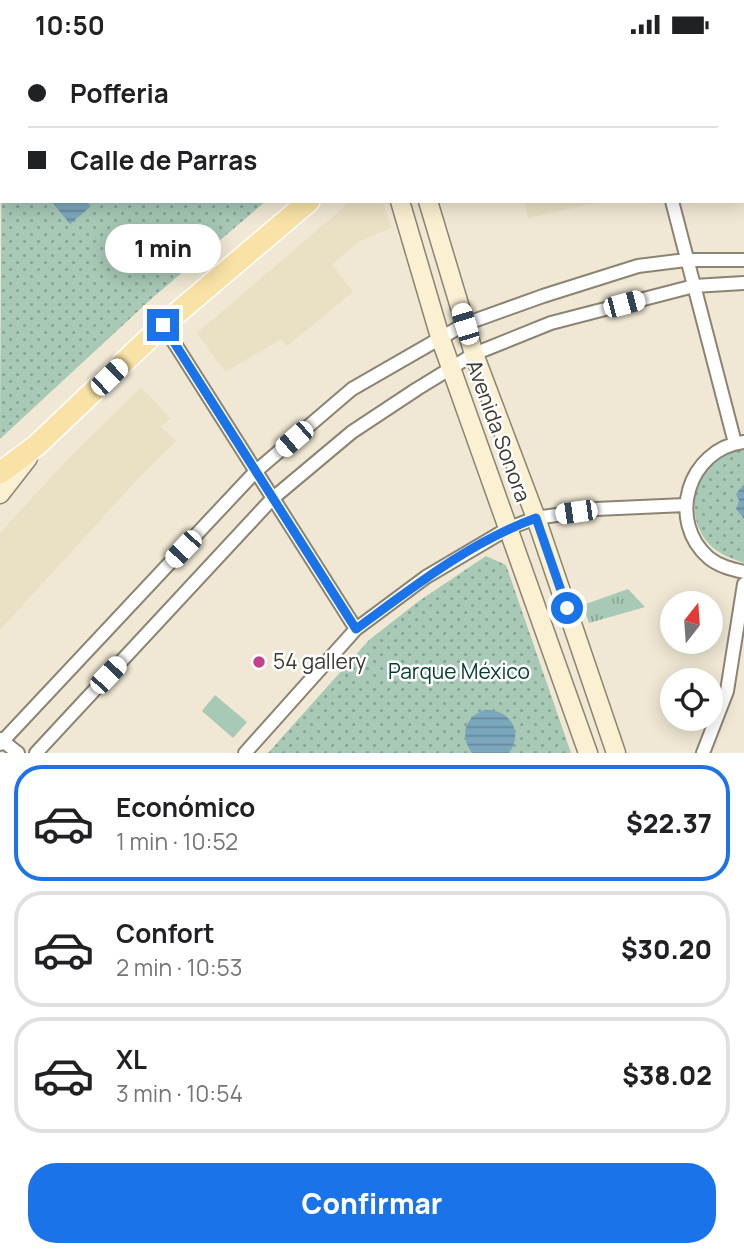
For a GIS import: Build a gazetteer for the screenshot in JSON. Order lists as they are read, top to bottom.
{
  "streets": {
    "main road": ["Avenida Sonora"]
  },
  "parks": ["Parque México"],
  "places": ["54 gallery"],
  "north": "top",
  "page": {
    "status": "10:50",
    "banner": ["Pofferia", "Calle de Parras"],
    "bubble": "1 min",
    "list": [
      {
        "name": "Económico",
        "note": "1 min · 10:52",
        "value": "$22.37"
      },
      {
        "name": "Confort",
        "note": "2 min · 10:53",
        "value": "$30.20"
      },
      {
        "name": "XL",
        "note": "3 min · 10:54",
        "value": "$38.02"
      }
    ],
    "buttons": "Confirmar"
  }
}
